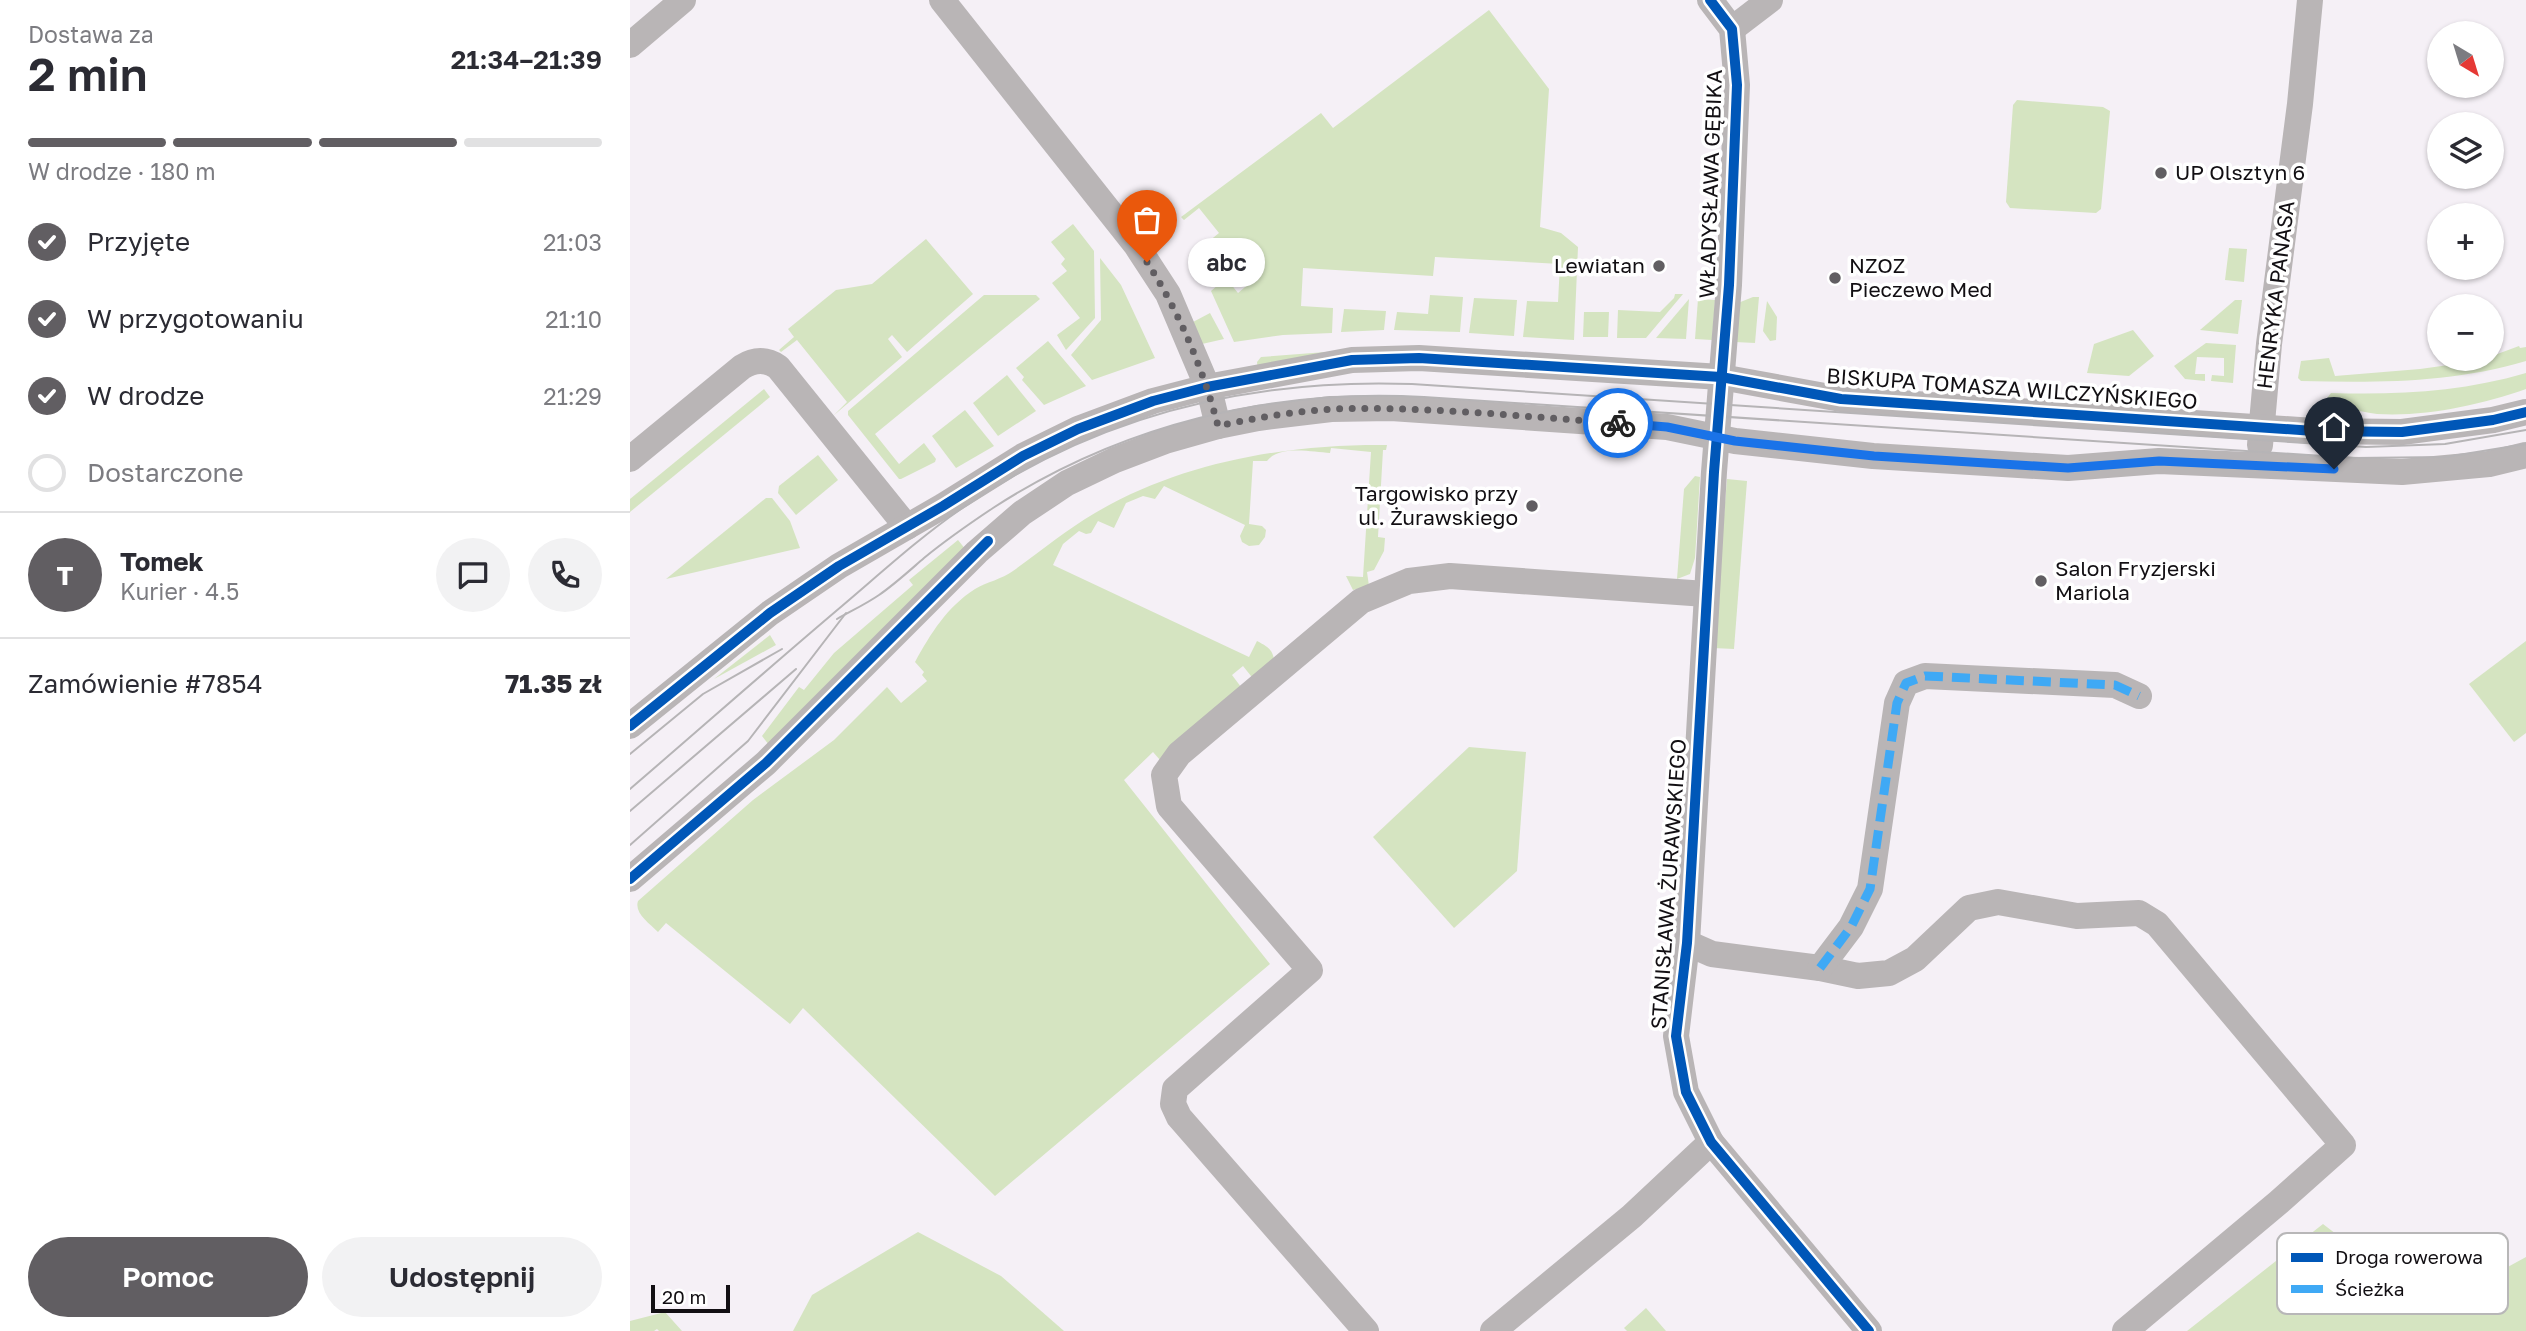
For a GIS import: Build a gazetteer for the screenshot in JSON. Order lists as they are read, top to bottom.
{
  "streets": {
    "street": [
      "WŁADYSŁAWA GĘBIKA",
      "HENRYKA PANASA",
      "BISKUPA TOMASZA WILCZYŃSKIEGO",
      "STANISŁAWA ŻURAWSKIEGO"
    ]
  },
  "crossings": [
    ["WŁADYSŁAWA GĘBIKA", "BISKUPA TOMASZA WILCZYŃSKIEGO"],
    ["WŁADYSŁAWA GĘBIKA", "STANISŁAWA ŻURAWSKIEGO"],
    ["HENRYKA PANASA", "BISKUPA TOMASZA WILCZYŃSKIEGO"],
    ["BISKUPA TOMASZA WILCZYŃSKIEGO", "STANISŁAWA ŻURAWSKIEGO"]
  ],
  "places": [
    "UP Olsztyn 6",
    "abc",
    "Lewiatan",
    "NZOZ Pieczewo Med",
    "Targowisko przy ul. Żurawskiego",
    "Salon Fryzjerski Mariola"
  ],
  "legend": ["Droga rowerowa", "Ścieżka"],
  "scale_bar": "20 m",
  "north": "bottom right",
  "page": {
    "heading": ["2 min", "Dostawa za", "21:34–21:39"],
    "panel": [
      "Tomek",
      "Kurier · 4.5",
      "Zamówienie #7854",
      "71.35 zł"
    ],
    "map_buttons": ["+", "−"],
    "bar": "W drodze · 180 m",
    "list": [
      ["Przyjęte", "21:03"],
      ["W przygotowaniu", "21:10"],
      ["W drodze", "21:29"],
      "Dostarczone"
    ],
    "bubble": "abc",
    "round": "T",
    "buttons": ["Pomoc", "Udostępnij"],
    "scale": "20 m"
  }
}
